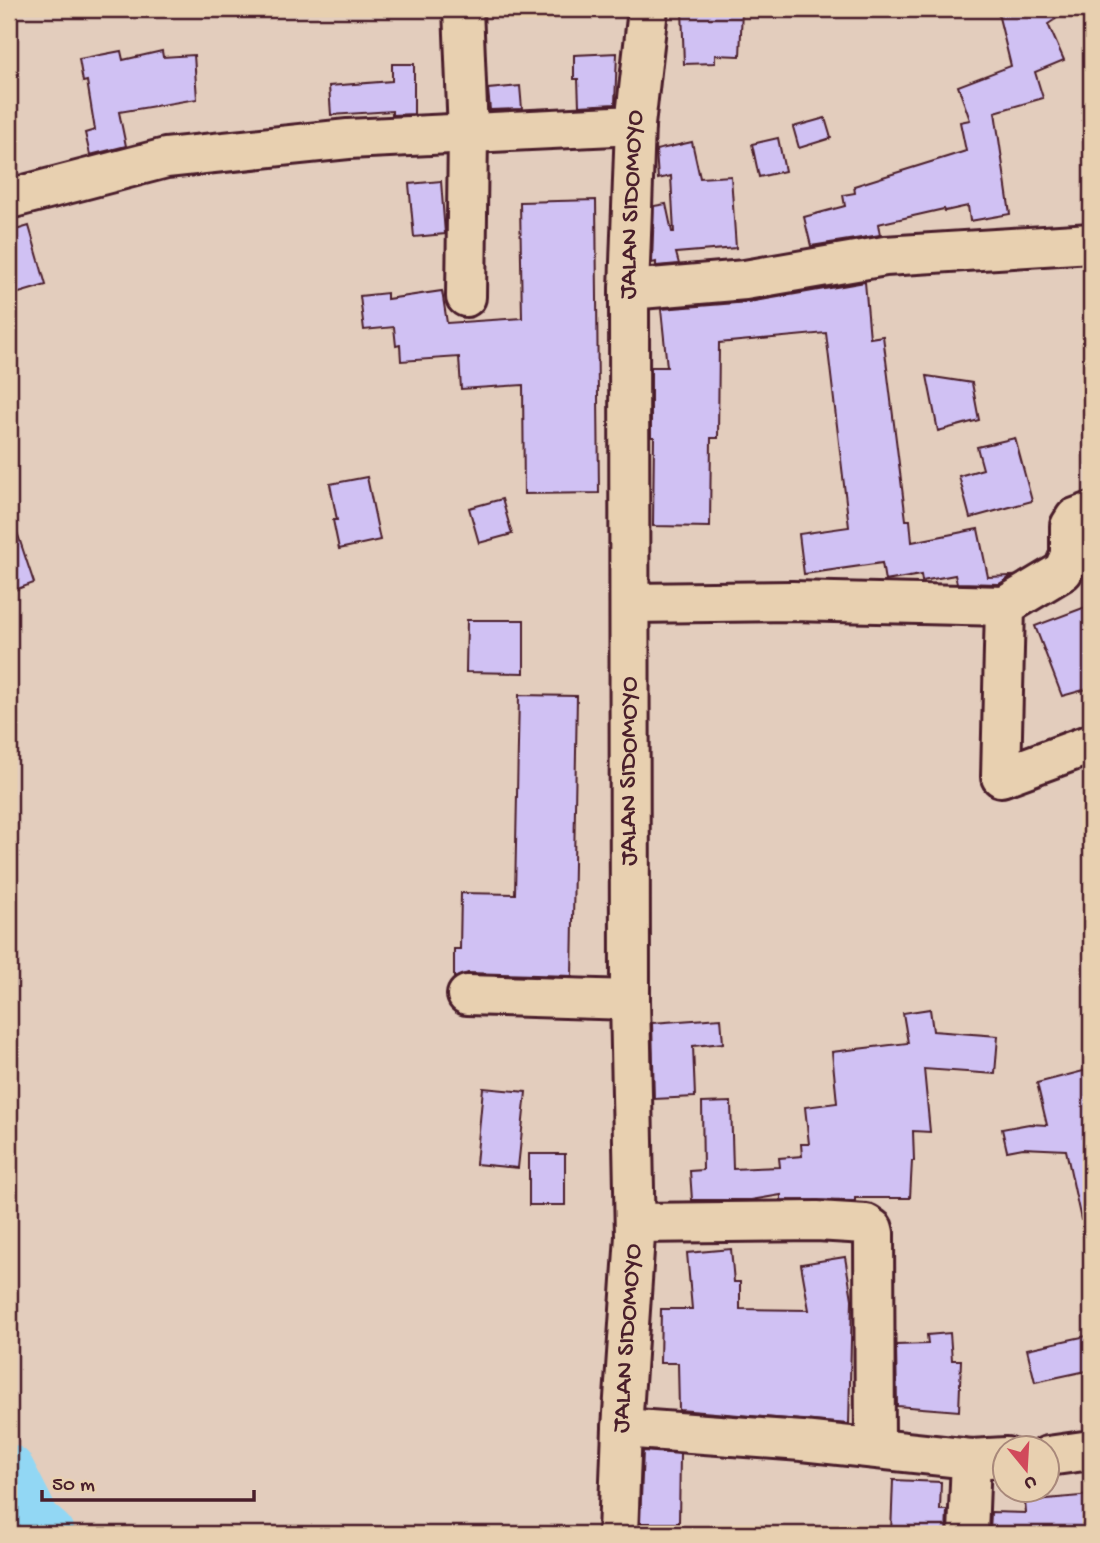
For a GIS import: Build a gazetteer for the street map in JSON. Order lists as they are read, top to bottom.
{
  "streets": {
    "street": ["JALAN SIDOMOYO"]
  },
  "scale_bar": "50 m",
  "north": "bottom"
}
